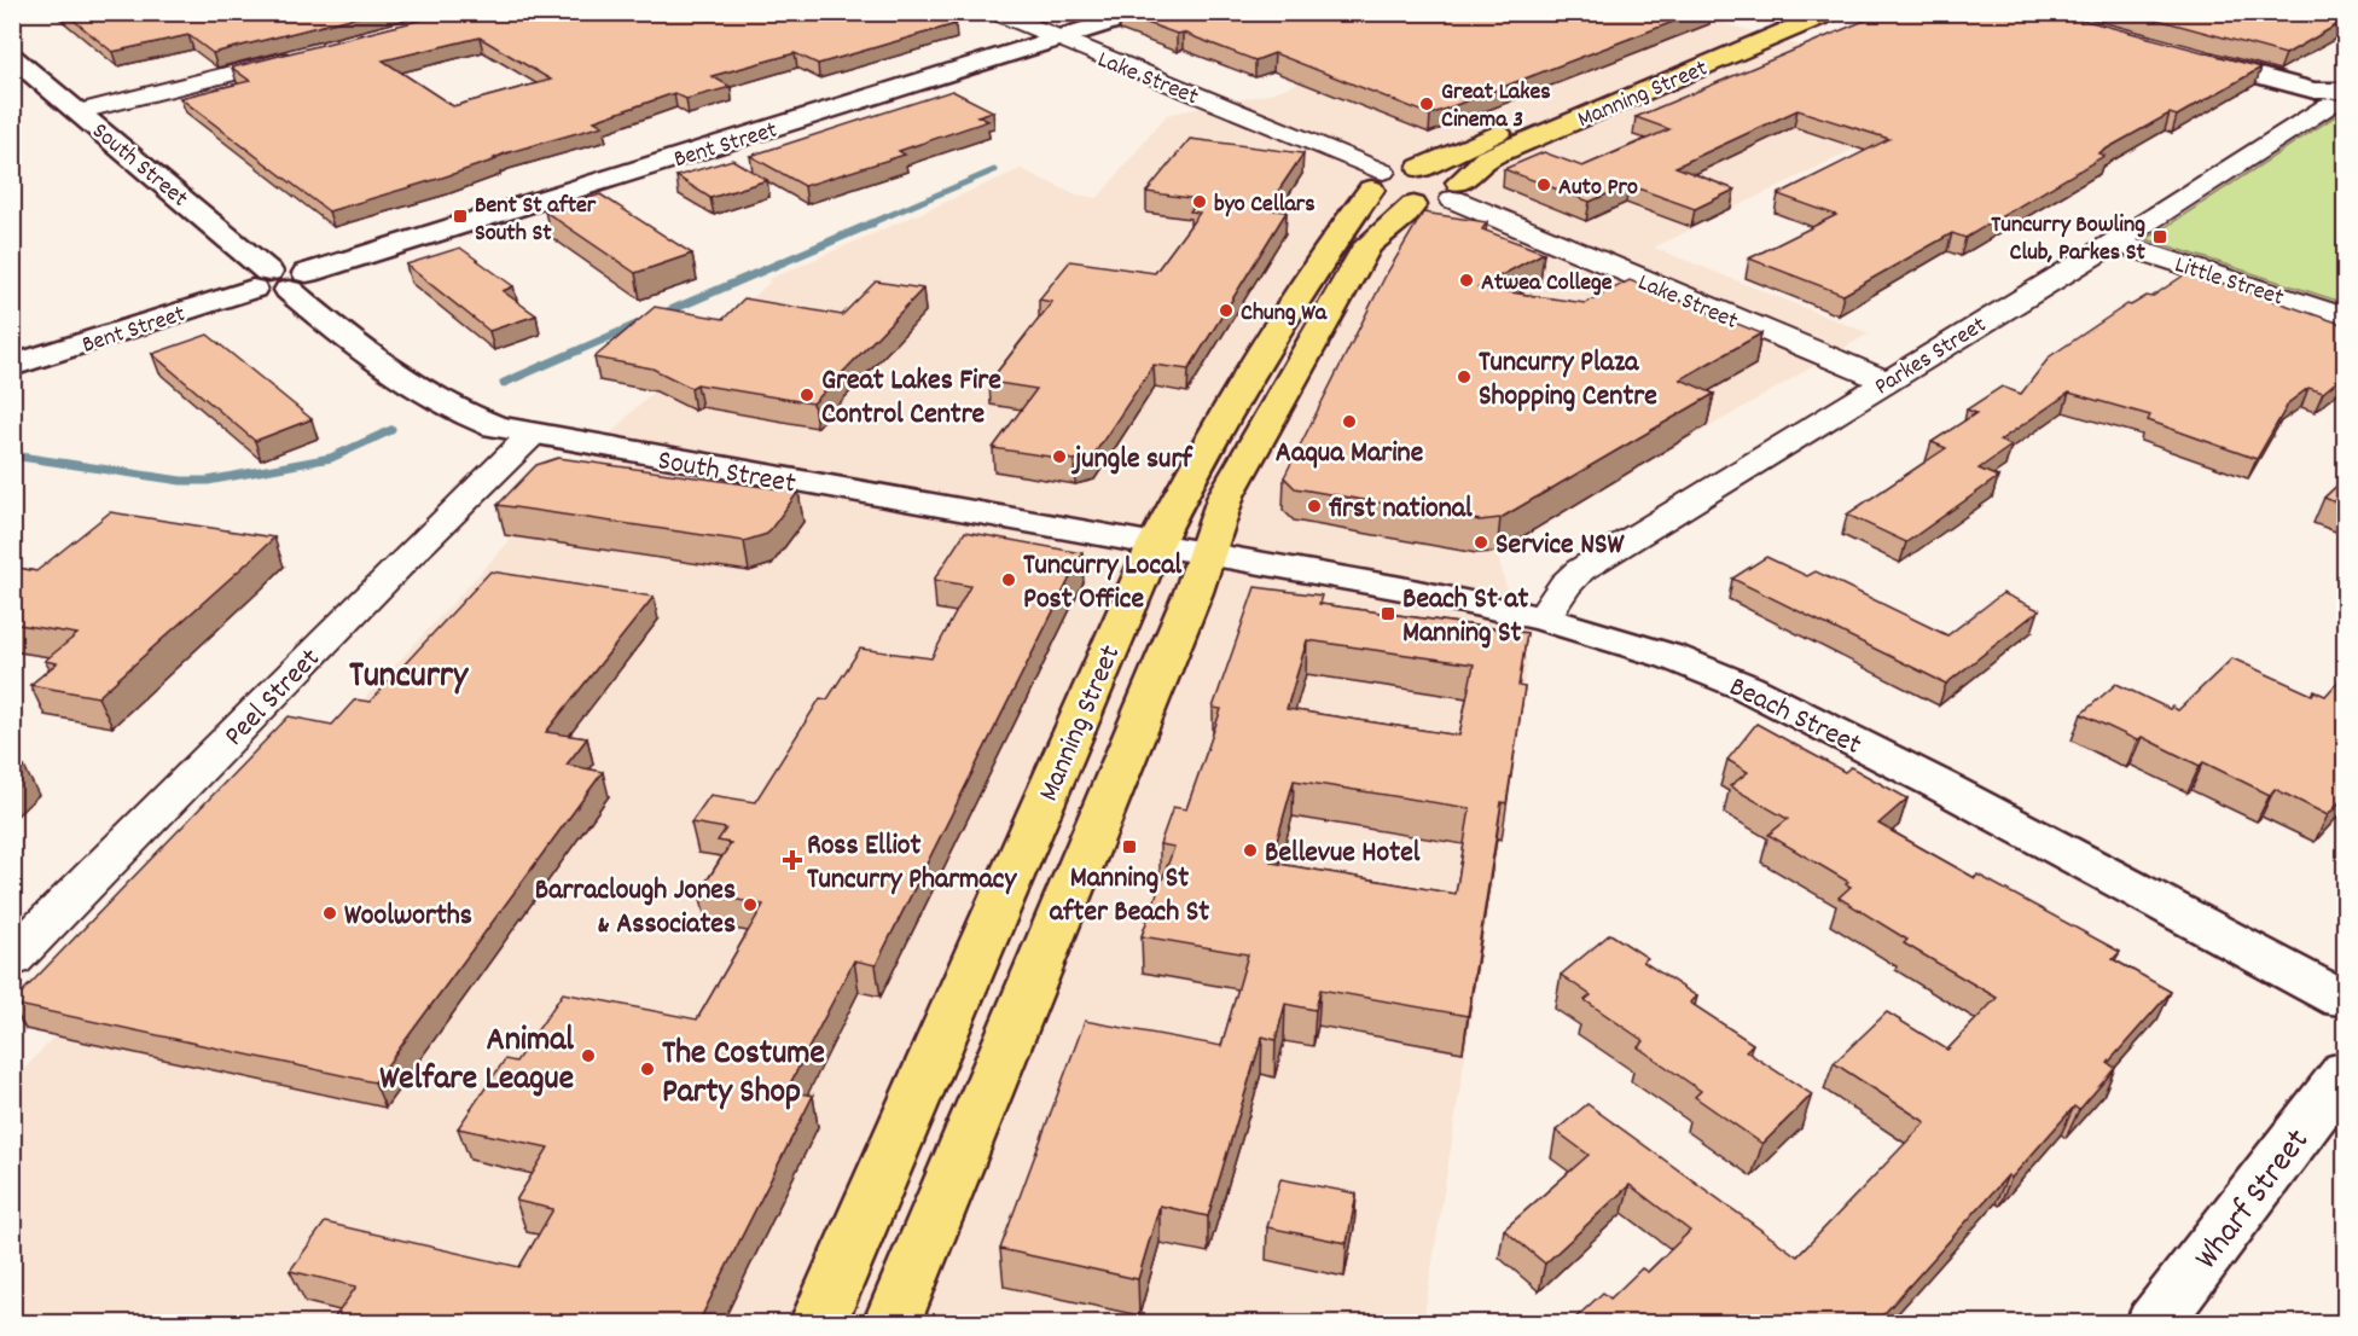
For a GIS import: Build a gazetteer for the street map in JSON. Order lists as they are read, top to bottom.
{
  "streets": {
    "main road": ["Manning Street"],
    "street": [
      "Lake Street",
      "Bent Street",
      "South Street",
      "Little Street",
      "Parkes Street",
      "Peel Street",
      "Beach Street",
      "Wharf Street"
    ]
  },
  "crossings": [
    ["Lake Street", "Manning Street"],
    ["Lake Street", "Bent Street"],
    ["Lake Street", "Parkes Street"],
    ["Manning Street", "South Street"],
    ["Manning Street", "Beach Street"],
    ["Bent Street", "South Street"],
    ["South Street", "Peel Street"],
    ["South Street", "Beach Street"],
    ["Little Street", "Parkes Street"],
    ["Parkes Street", "Beach Street"]
  ],
  "districts": ["Tuncurry"],
  "places": {
    "other": [
      "Great Lakes Cinema 3",
      "Auto Pro",
      "byo Cellars",
      "Atwea College",
      "Chung Wa",
      "Tuncurry Plaza Shopping Centre",
      "Great Lakes Fire Control Centre",
      "Aaqua Marine",
      "jungle surf",
      "first national",
      "Service NSW",
      "Tuncurry Local Post Office",
      "Bellevue Hotel",
      "Barraclough Jones & Associates",
      "Woolworths",
      "Animal Welfare League",
      "The Costume Party Shop"
    ],
    "transit": [
      "Bent St after South St",
      "Tuncurry Bowling Club, Parkes St",
      "Beach St at Manning St",
      "Manning St after Beach St"
    ],
    "health": ["Ross Elliot Tuncurry Pharmacy"]
  }
}
